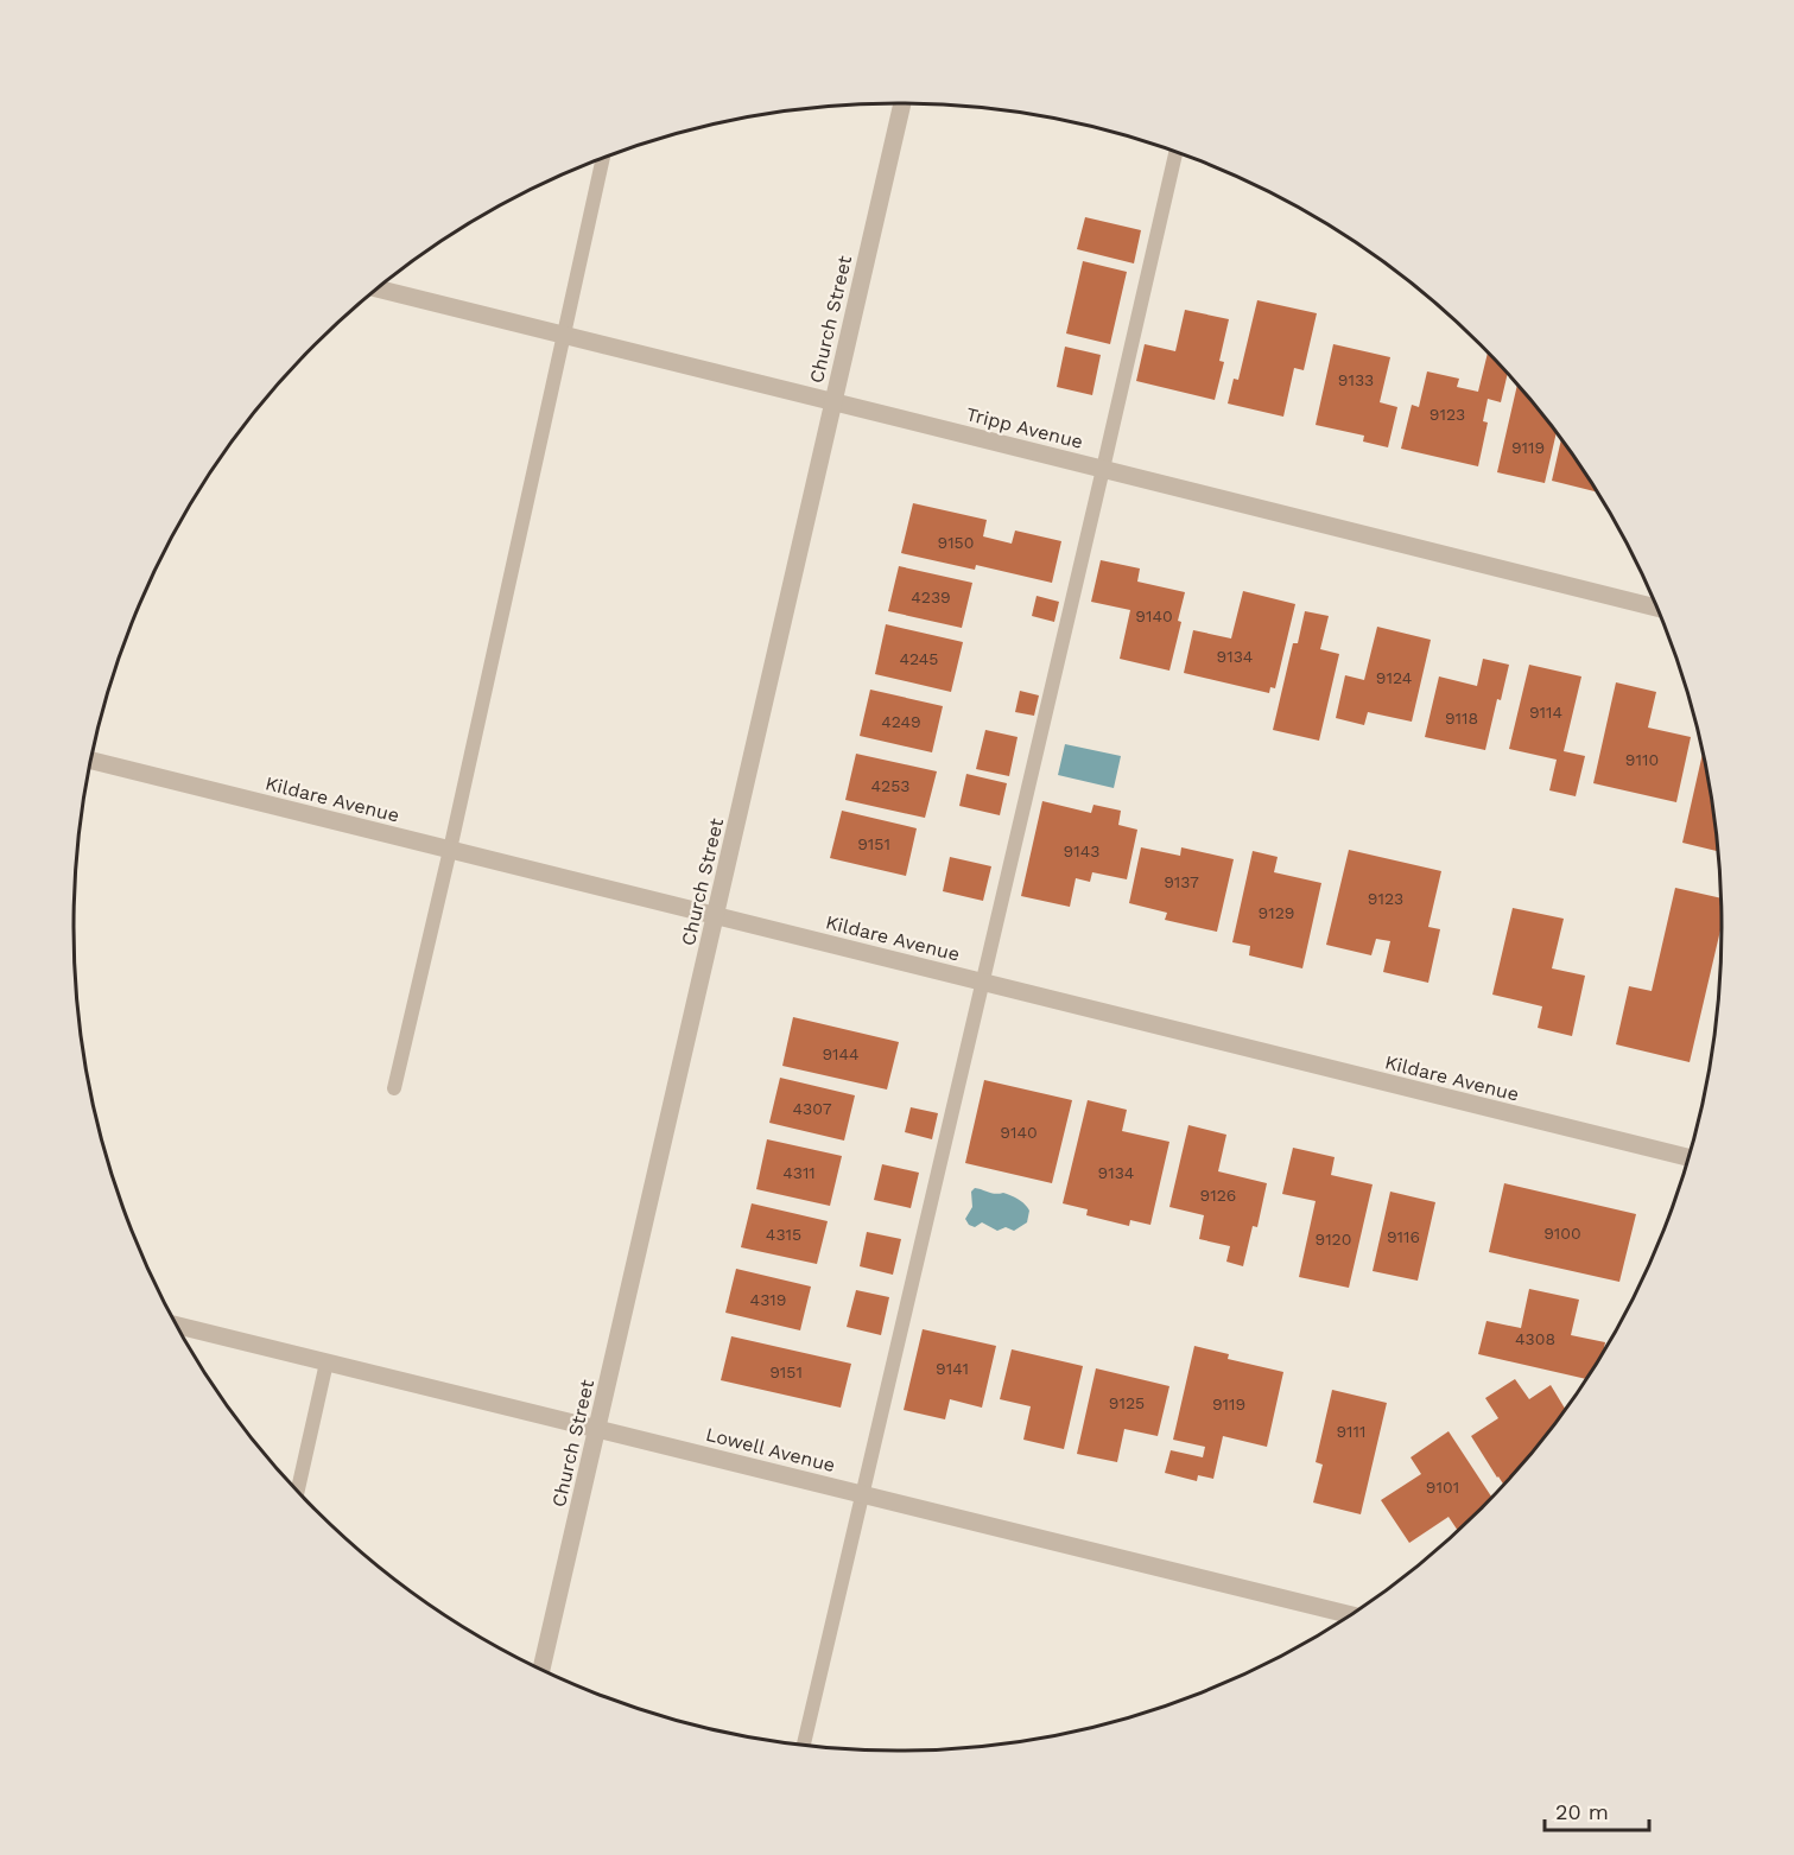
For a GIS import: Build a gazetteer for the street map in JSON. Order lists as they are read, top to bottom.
{
  "streets": {
    "street": [
      "Church Street",
      "Tripp Avenue",
      "Kildare Avenue",
      "Lowell Avenue"
    ]
  },
  "crossings": [
    ["Church Street", "Tripp Avenue"],
    ["Church Street", "Kildare Avenue"],
    ["Church Street", "Lowell Avenue"]
  ],
  "house_numbers": [
    "9133",
    "9123",
    "9119",
    "9150",
    "4239",
    "9140",
    "9134",
    "4245",
    "9124",
    "9114",
    "9118",
    "4249",
    "9110",
    "4253",
    "9151",
    "9143",
    "9137",
    "9123",
    "9129",
    "9144",
    "4307",
    "9140",
    "4311",
    "9134",
    "9126",
    "9100",
    "4315",
    "9116",
    "9120",
    "4319",
    "4308",
    "9141",
    "9151",
    "9125",
    "9119",
    "9111",
    "9101"
  ],
  "scale_bar": "20 m"
}
